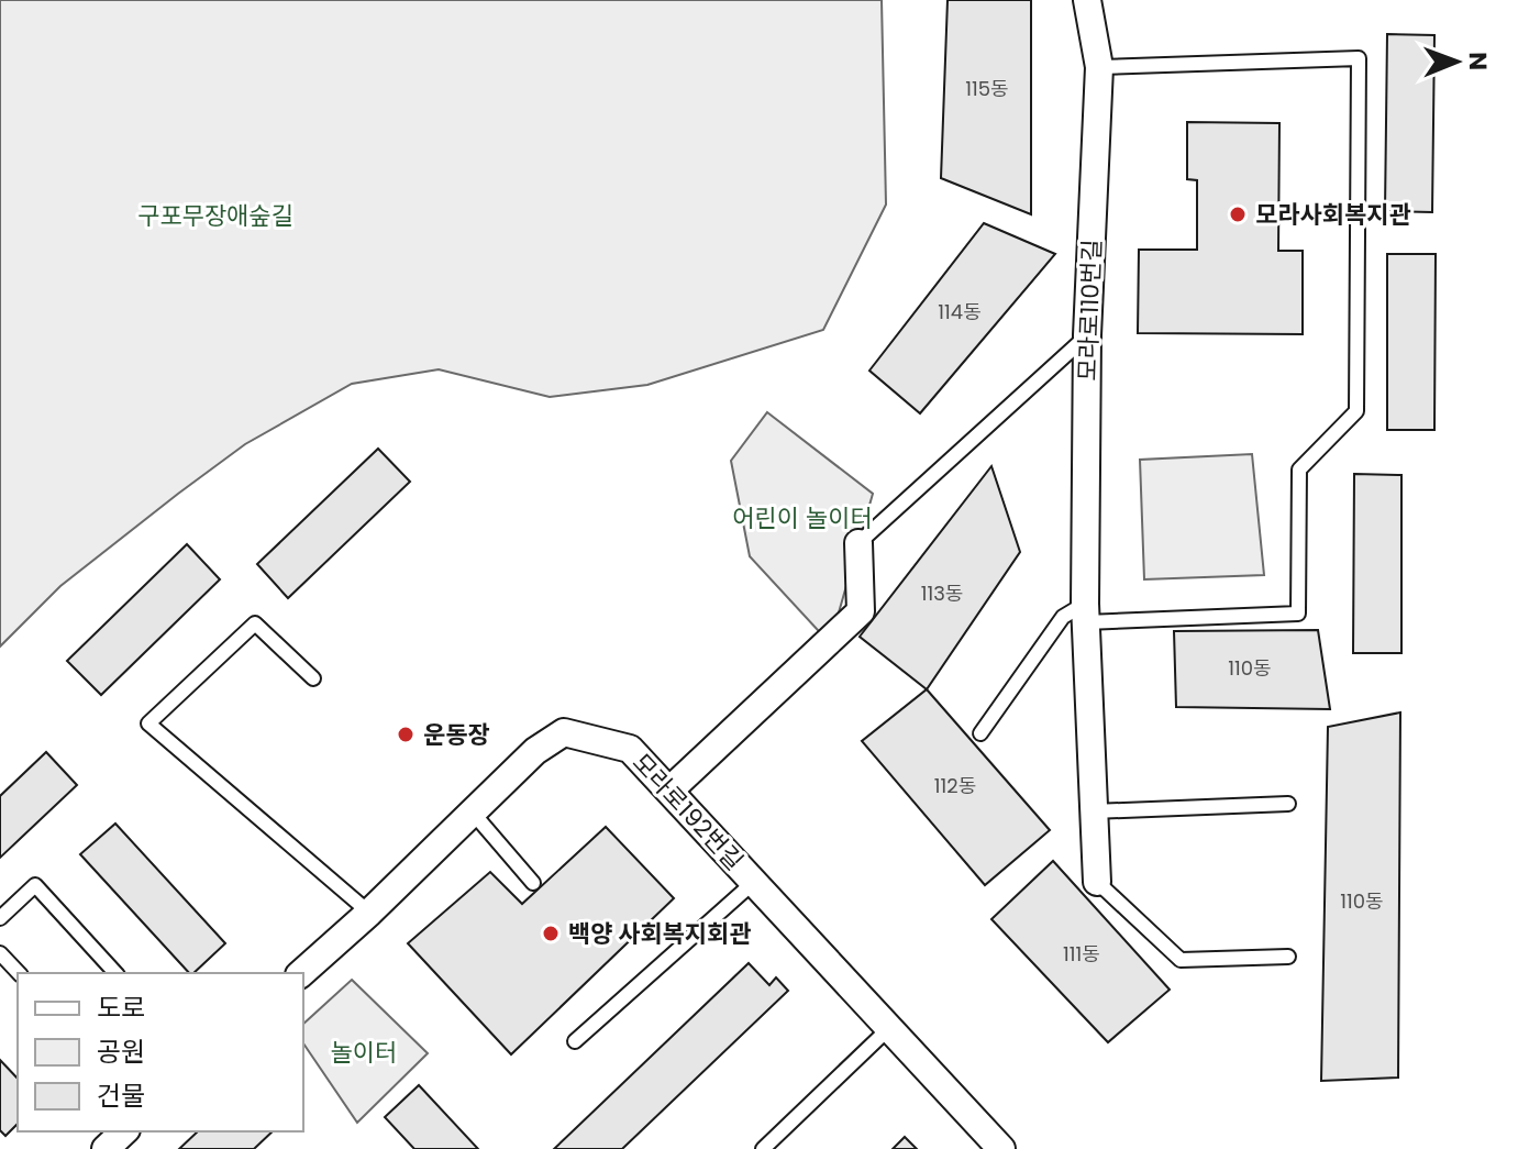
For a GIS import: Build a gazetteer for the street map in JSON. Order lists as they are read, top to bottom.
{
  "streets": {
    "street": ["모라로110번길", "모라로192번길"]
  },
  "parks": ["구포무장애숲길", "어린이 놀이터", "놀이터"],
  "places": ["모라사회복지관", "운동장", "백양 사회복지회관"],
  "house_numbers": [
    "115동",
    "114동",
    "113동",
    "110동",
    "112동",
    "110동",
    "111동"
  ],
  "legend": ["도로", "공원", "건물"],
  "north": "right"
}
